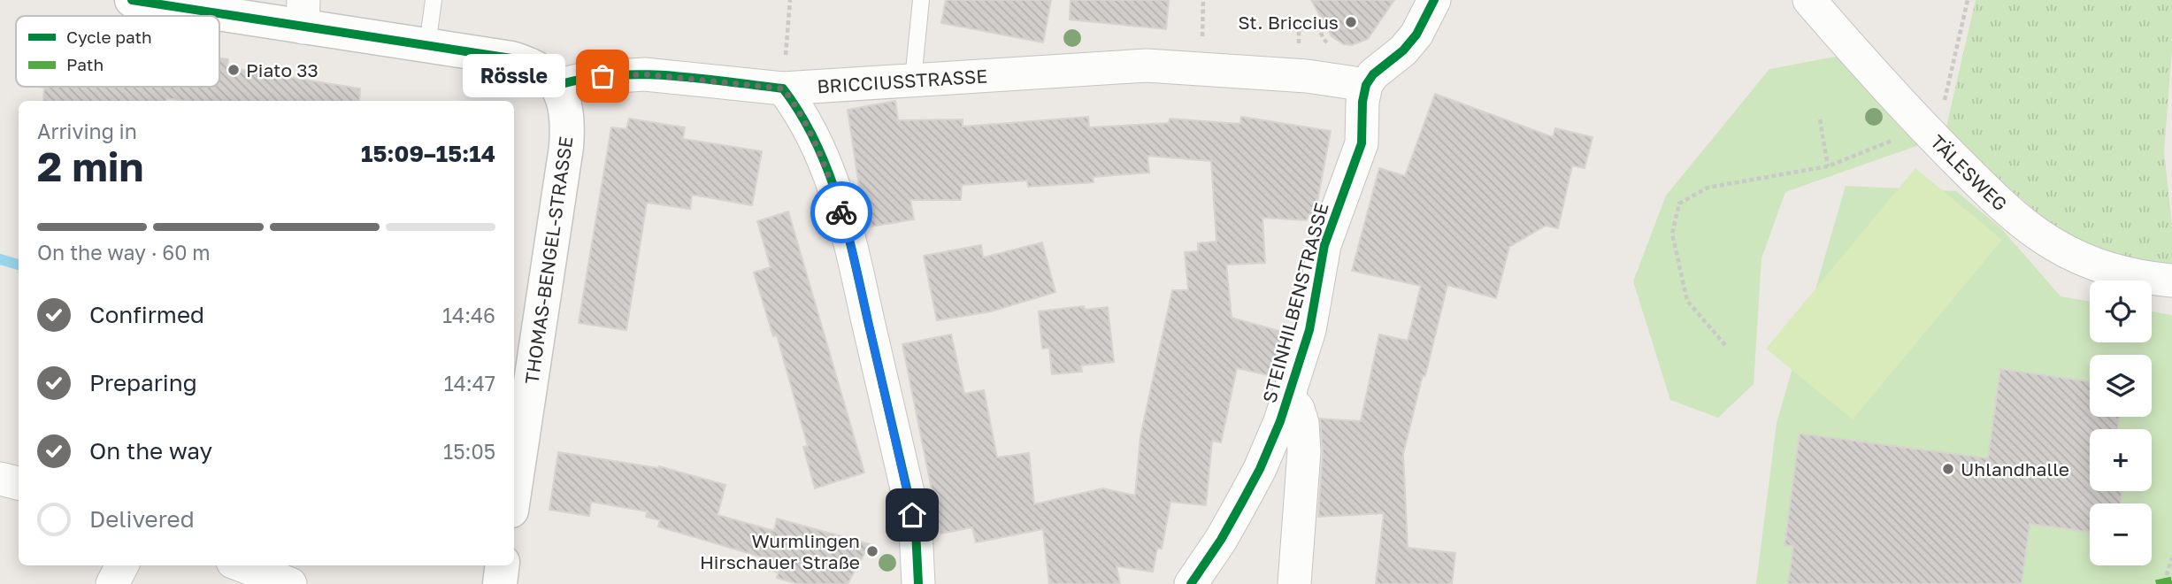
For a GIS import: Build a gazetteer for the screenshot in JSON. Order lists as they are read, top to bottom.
{
  "streets": {
    "main road": ["THOMAS-BENGEL-STRASSE"],
    "street": ["BRICCIUSSTRASSE", "TÄLESWEG", "STEINHILBENSTRASSE"]
  },
  "crossings": [
    ["BRICCIUSSTRASSE", "THOMAS-BENGEL-STRASSE"],
    ["BRICCIUSSTRASSE", "STEINHILBENSTRASSE"]
  ],
  "places": [
    "St. Briccius",
    "Piato 33",
    "Rössle",
    "Uhlandhalle",
    "Wurmlingen Hirschauer Straße"
  ],
  "legend": ["Cycle path", "Path"],
  "page": {
    "bubble": "Rössle",
    "heading": ["2 min", "Arriving in", "15:09–15:14"],
    "bar": "On the way · 60 m",
    "map_buttons": ["+", "−"],
    "list": [
      ["Confirmed", "14:46"],
      ["Preparing", "14:47"],
      ["On the way", "15:05"],
      "Delivered"
    ]
  }
}
